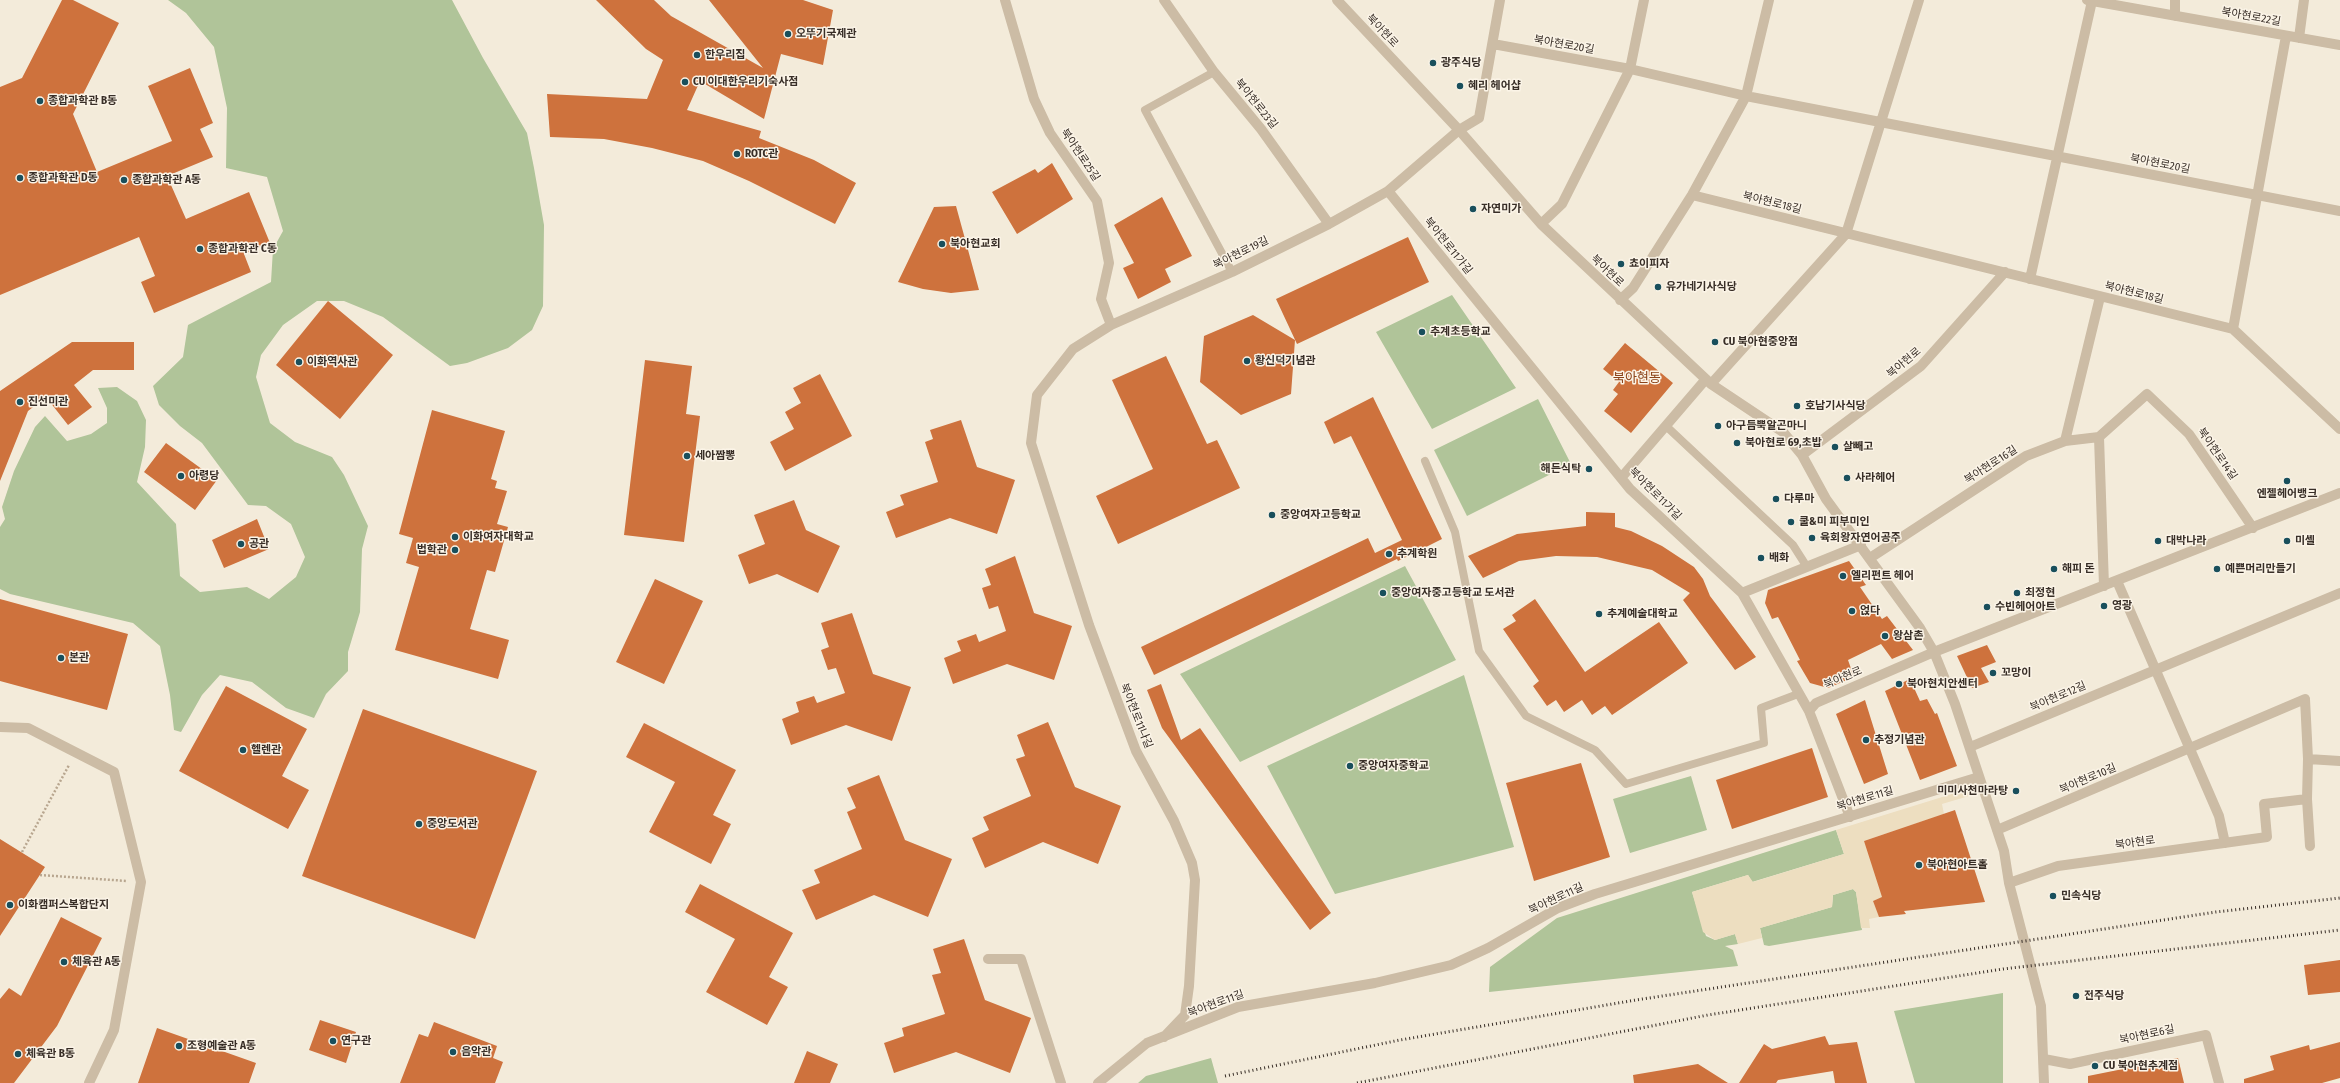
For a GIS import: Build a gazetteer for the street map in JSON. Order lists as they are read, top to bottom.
{
  "streets": {
    "street": [
      "북아현로22길",
      "북아현로",
      "북아현로20길",
      "북아현로23길",
      "북아현로25길",
      "북아현로18길",
      "북아현로11가길",
      "북아현로19길",
      "북아현로14길",
      "북아현로16길",
      "북아현로12길",
      "북아현로11나길",
      "북아현로10길",
      "북아현로11길",
      "북아현로6길"
    ]
  },
  "crossings": [
    ["북아현로", "북아현로18길"],
    ["북아현로", "북아현로11가길"],
    ["북아현로", "북아현로19길"],
    ["북아현로", "북아현로16길"],
    ["북아현로", "북아현로12길"],
    ["북아현로", "북아현로10길"],
    ["북아현로", "북아현로11길"],
    ["북아현로", "북아현로6길"],
    ["북아현로23길", "북아현로19길"],
    ["북아현로25길", "북아현로19길"],
    ["북아현로11가길", "북아현로19길"],
    ["북아현로11가길", "북아현로11길"],
    ["북아현로19길", "북아현로11나길"],
    ["북아현로11나길", "북아현로11길"]
  ],
  "districts": ["북아현동"],
  "places": [
    "오뚜기국제관",
    "한우리집",
    "광주식당",
    "CU 이대한우리기숙사점",
    "혜리 헤어샵",
    "종합과학관 B동",
    "ROTC관",
    "종합과학관 D동",
    "종합과학관 A동",
    "자연미가",
    "북아현교회",
    "종합과학관 C동",
    "쵸이피자",
    "유가네기사식당",
    "추계초등학교",
    "CU 북아현중앙점",
    "황신덕기념관",
    "이화역사관",
    "진선미관",
    "호남기사식당",
    "아구듬뿍알곤마니",
    "북아현로 69,초밥",
    "살빼고",
    "세아짬뽕",
    "해든식탁",
    "아령당",
    "사라헤어",
    "엔젤헤어뱅크",
    "다루마",
    "중앙여자고등학교",
    "쿨&미 피부미인",
    "이화여자대학교",
    "육회왕자연어공주",
    "대박나라",
    "미셸",
    "공관",
    "법학관",
    "추계학원",
    "배화",
    "해피 돈",
    "예쁜머리만들기",
    "엘리펀트 헤어",
    "중앙여자중고등학교 도서관",
    "최정현",
    "영광",
    "수빈헤어아트",
    "얹다",
    "추계예술대학교",
    "왕삼촌",
    "본관",
    "꼬망이",
    "북아현치안센터",
    "추정기념관",
    "헬렌관",
    "중앙여자중학교",
    "미미사천마라탕",
    "중앙도서관",
    "북아현아트홀",
    "민속식당",
    "이화캠퍼스복합단지",
    "체육관 A동",
    "전주식당",
    "연구관",
    "조형예술관 A동",
    "음악관",
    "체육관 B동",
    "CU 북아현추계점"
  ]
}
